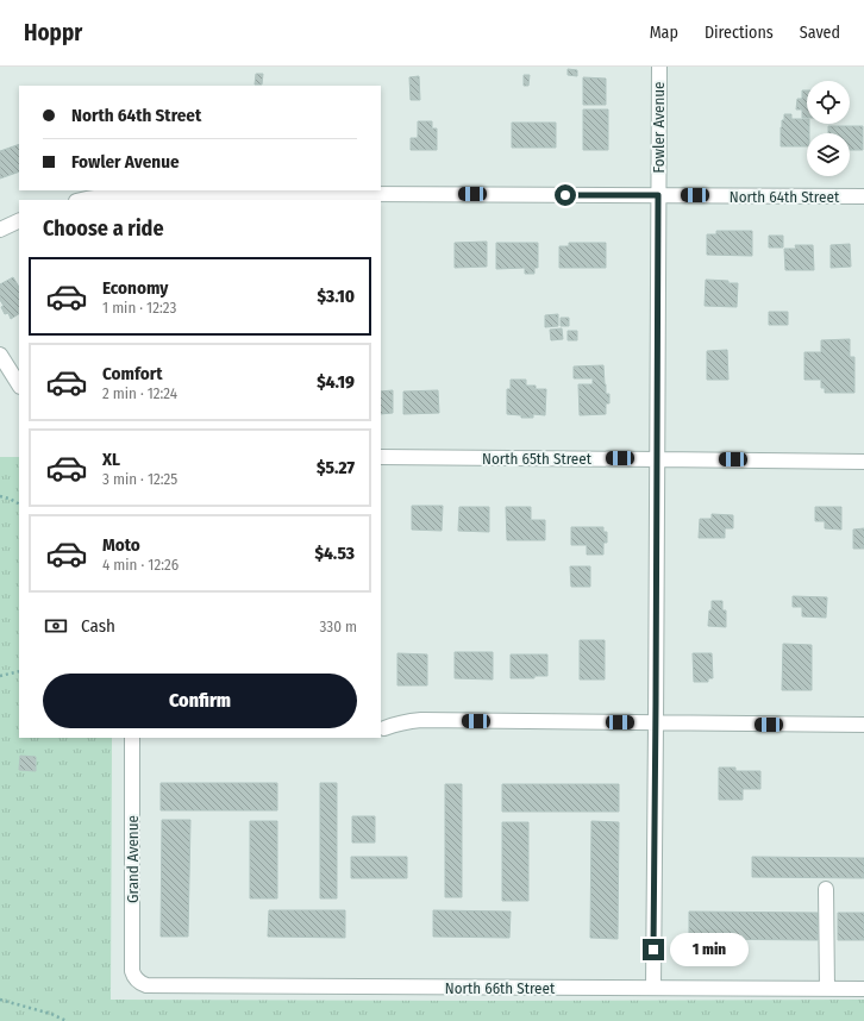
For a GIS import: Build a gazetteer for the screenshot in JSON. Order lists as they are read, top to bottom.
{
  "streets": {
    "street": [
      "Fowler Avenue",
      "North 64th Street",
      "North 65th Street",
      "Grand Avenue",
      "North 66th Street"
    ]
  },
  "crossings": [
    ["Fowler Avenue", "North 64th Street"],
    ["Fowler Avenue", "North 65th Street"],
    ["Fowler Avenue", "North 66th Street"],
    ["Grand Avenue", "North 66th Street"]
  ],
  "page": {
    "header": "Hoppr",
    "nav": ["Map", "Directions", "Saved"],
    "banner": ["North 64th Street", "Fowler Avenue"],
    "heading": "Choose a ride",
    "list": [
      {
        "name": "Economy",
        "note": "1 min · 12:23",
        "value": "$3.10"
      },
      {
        "name": "Comfort",
        "note": "2 min · 12:24",
        "value": "$4.19"
      },
      {
        "name": "XL",
        "note": "3 min · 12:25",
        "value": "$5.27"
      },
      {
        "name": "Moto",
        "note": "4 min · 12:26",
        "value": "$4.53"
      }
    ],
    "pay": ["Cash", "330 m"],
    "buttons": "Confirm",
    "bubble": "1 min"
  }
}
